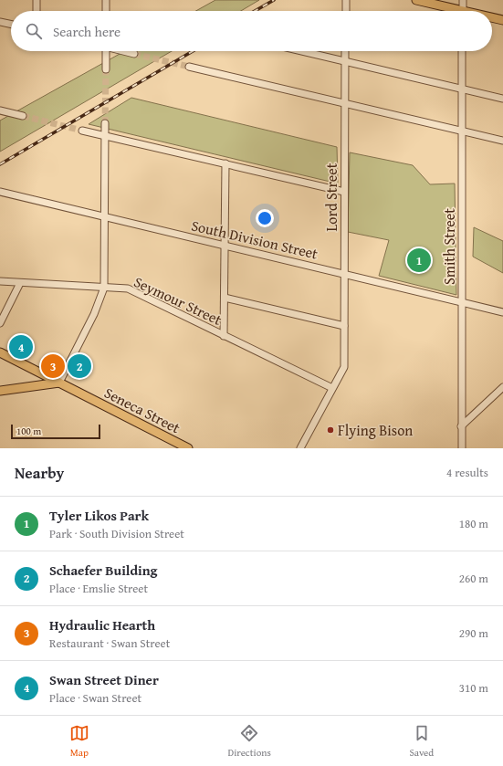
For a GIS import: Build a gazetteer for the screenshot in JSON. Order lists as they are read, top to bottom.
{
  "streets": {
    "main road": ["Seneca Street"],
    "street": [
      "Lord Street",
      "South Division Street",
      "Smith Street",
      "Seymour Street"
    ]
  },
  "crossings": [
    ["Lord Street", "South Division Street"],
    ["Lord Street", "Seymour Street"],
    ["South Division Street", "Smith Street"]
  ],
  "places": ["Flying Bison"],
  "scale_bar": "100 m",
  "page": {
    "search": "Search here",
    "pins": [
      "1",
      "4",
      "2",
      "3"
    ],
    "scale": "100 m",
    "heading": ["Nearby", "4 results"],
    "list": [
      {
        "mark": "1",
        "name": "Tyler Likos Park",
        "note": "Park · South Division Street",
        "value": "180 m"
      },
      {
        "mark": "2",
        "name": "Schaefer Building",
        "note": "Place · Emslie Street",
        "value": "260 m"
      },
      {
        "mark": "3",
        "name": "Hydraulic Hearth",
        "note": "Restaurant · Swan Street",
        "value": "290 m"
      },
      {
        "mark": "4",
        "name": "Swan Street Diner",
        "note": "Place · Swan Street",
        "value": "310 m"
      }
    ],
    "nav": ["Map", "Directions", "Saved"]
  }
}
